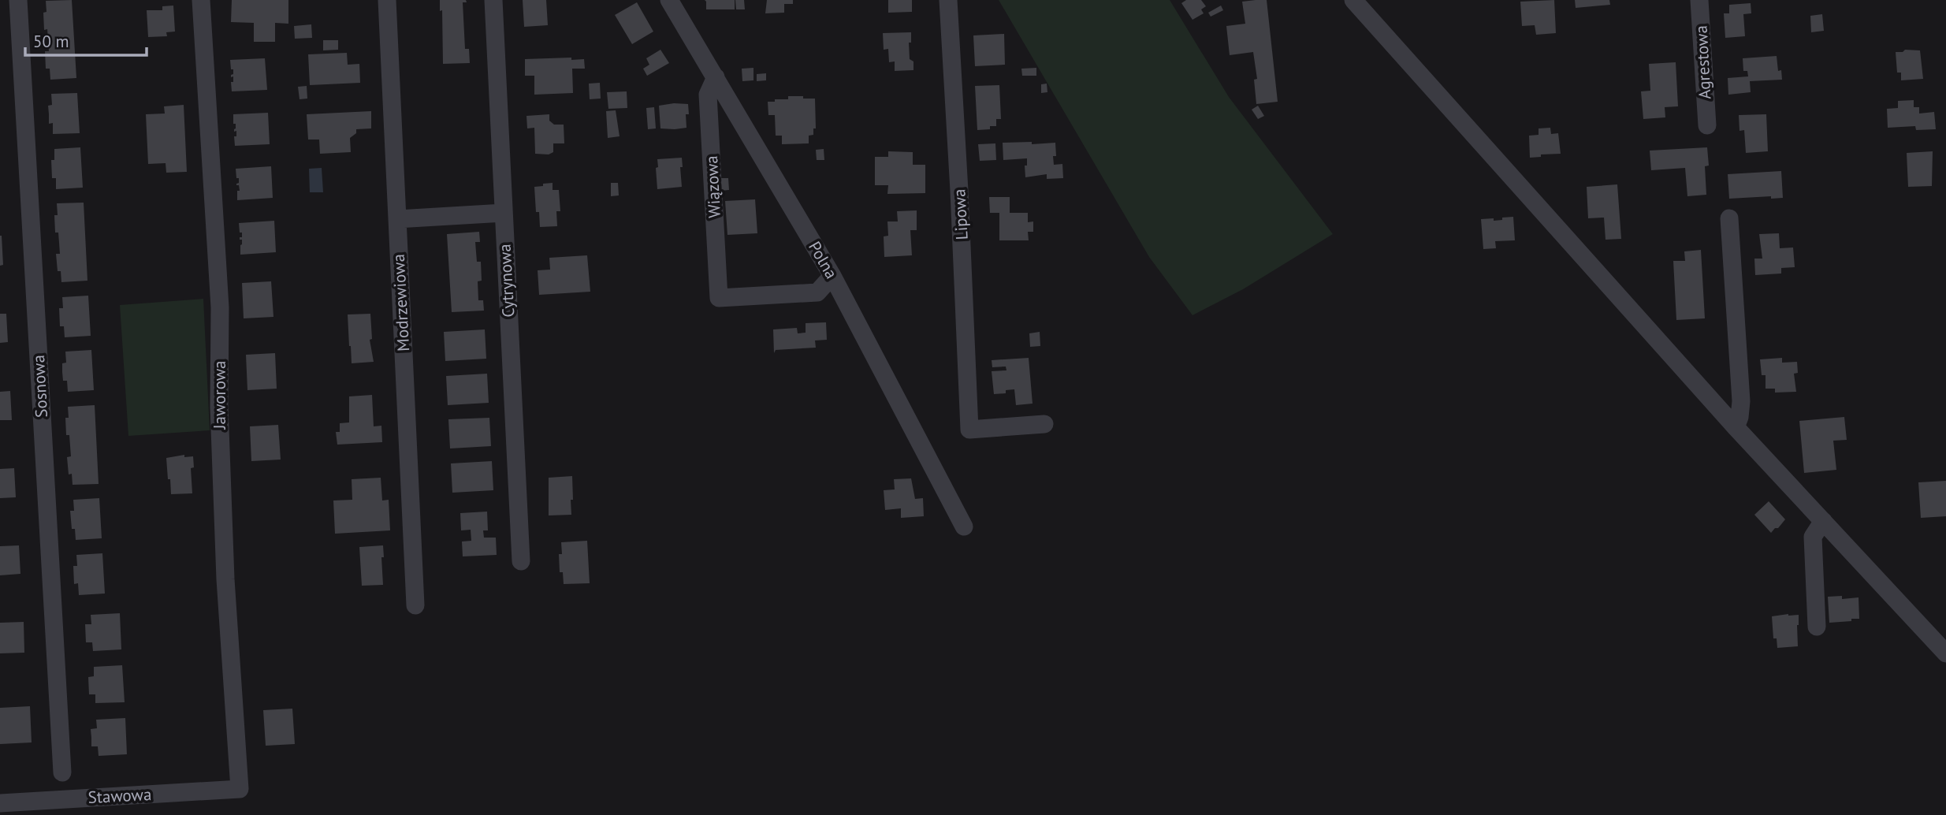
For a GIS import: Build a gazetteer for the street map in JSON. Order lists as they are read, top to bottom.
{
  "streets": {
    "street": [
      "Agrestowa",
      "Wiązowa",
      "Lipowa",
      "Polna",
      "Cytrynowa",
      "Modrzewiowa",
      "Sosnowa",
      "Jaworowa",
      "Stawowa"
    ]
  },
  "crossings": [
    ["Wiązowa", "Polna"],
    ["Jaworowa", "Stawowa"]
  ],
  "scale_bar": "50 m"
}
